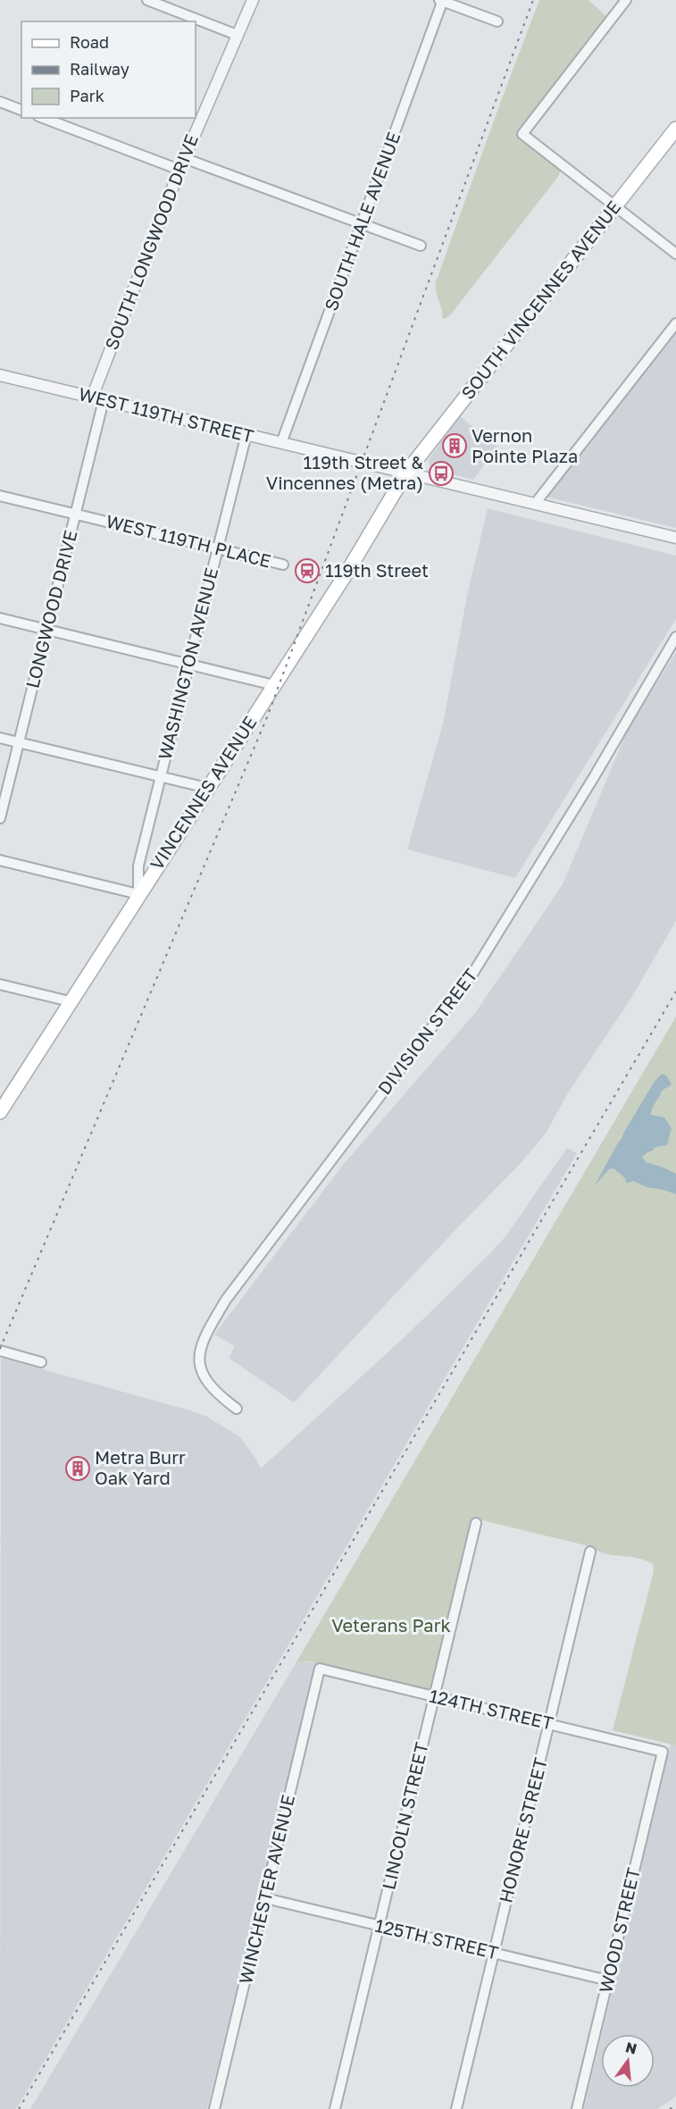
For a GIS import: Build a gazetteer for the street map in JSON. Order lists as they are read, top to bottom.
{
  "streets": {
    "main road": ["SOUTH VINCENNES AVENUE", "VINCENNES AVENUE"],
    "street": [
      "SOUTH HALE AVENUE",
      "SOUTH LONGWOOD DRIVE",
      "WEST 119TH STREET",
      "WEST 119TH PLACE",
      "LONGWOOD DRIVE",
      "WASHINGTON AVENUE",
      "DIVISION STREET",
      "124TH STREET",
      "LINCOLN STREET",
      "HONORE STREET",
      "WINCHESTER AVENUE",
      "WOOD STREET",
      "125TH STREET"
    ]
  },
  "crossings": [
    ["SOUTH HALE AVENUE", "WEST 119TH STREET"],
    ["SOUTH LONGWOOD DRIVE", "WEST 119TH STREET"],
    ["SOUTH VINCENNES AVENUE", "WEST 119TH STREET"],
    ["SOUTH VINCENNES AVENUE", "VINCENNES AVENUE"],
    ["WEST 119TH STREET", "LONGWOOD DRIVE"],
    ["WEST 119TH STREET", "WASHINGTON AVENUE"],
    ["WEST 119TH STREET", "VINCENNES AVENUE"],
    ["WEST 119TH PLACE", "LONGWOOD DRIVE"],
    ["WEST 119TH PLACE", "WASHINGTON AVENUE"],
    ["WASHINGTON AVENUE", "VINCENNES AVENUE"],
    ["124TH STREET", "LINCOLN STREET"],
    ["124TH STREET", "HONORE STREET"],
    ["124TH STREET", "WINCHESTER AVENUE"],
    ["124TH STREET", "WOOD STREET"],
    ["LINCOLN STREET", "125TH STREET"],
    ["HONORE STREET", "125TH STREET"],
    ["WINCHESTER AVENUE", "125TH STREET"],
    ["WOOD STREET", "125TH STREET"]
  ],
  "parks": ["Veterans Park"],
  "places": {
    "building": ["Vernon Pointe Plaza", "Metra Burr Oak Yard"],
    "bus stop": ["119th Street & Vincennes (Metra)"],
    "station": ["119th Street"]
  },
  "legend": ["Road", "Railway", "Park"],
  "north": "top"
}
